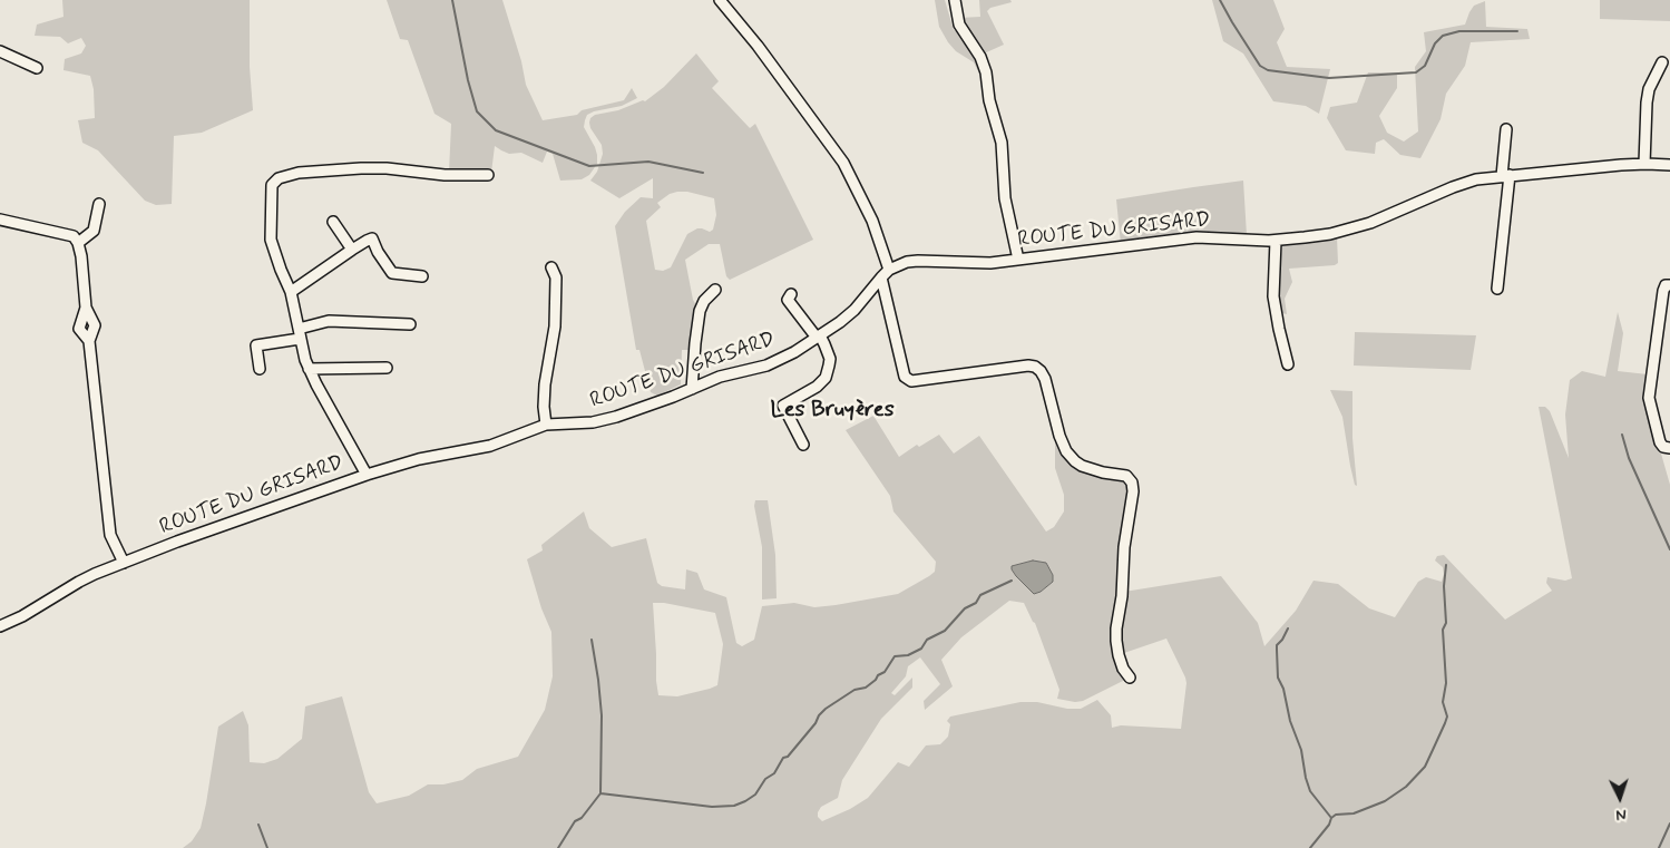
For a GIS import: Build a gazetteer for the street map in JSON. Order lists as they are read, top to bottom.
{
  "streets": {
    "street": ["ROUTE DU GRISARD"]
  },
  "districts": ["Les Bruyères"],
  "north": "bottom"
}
